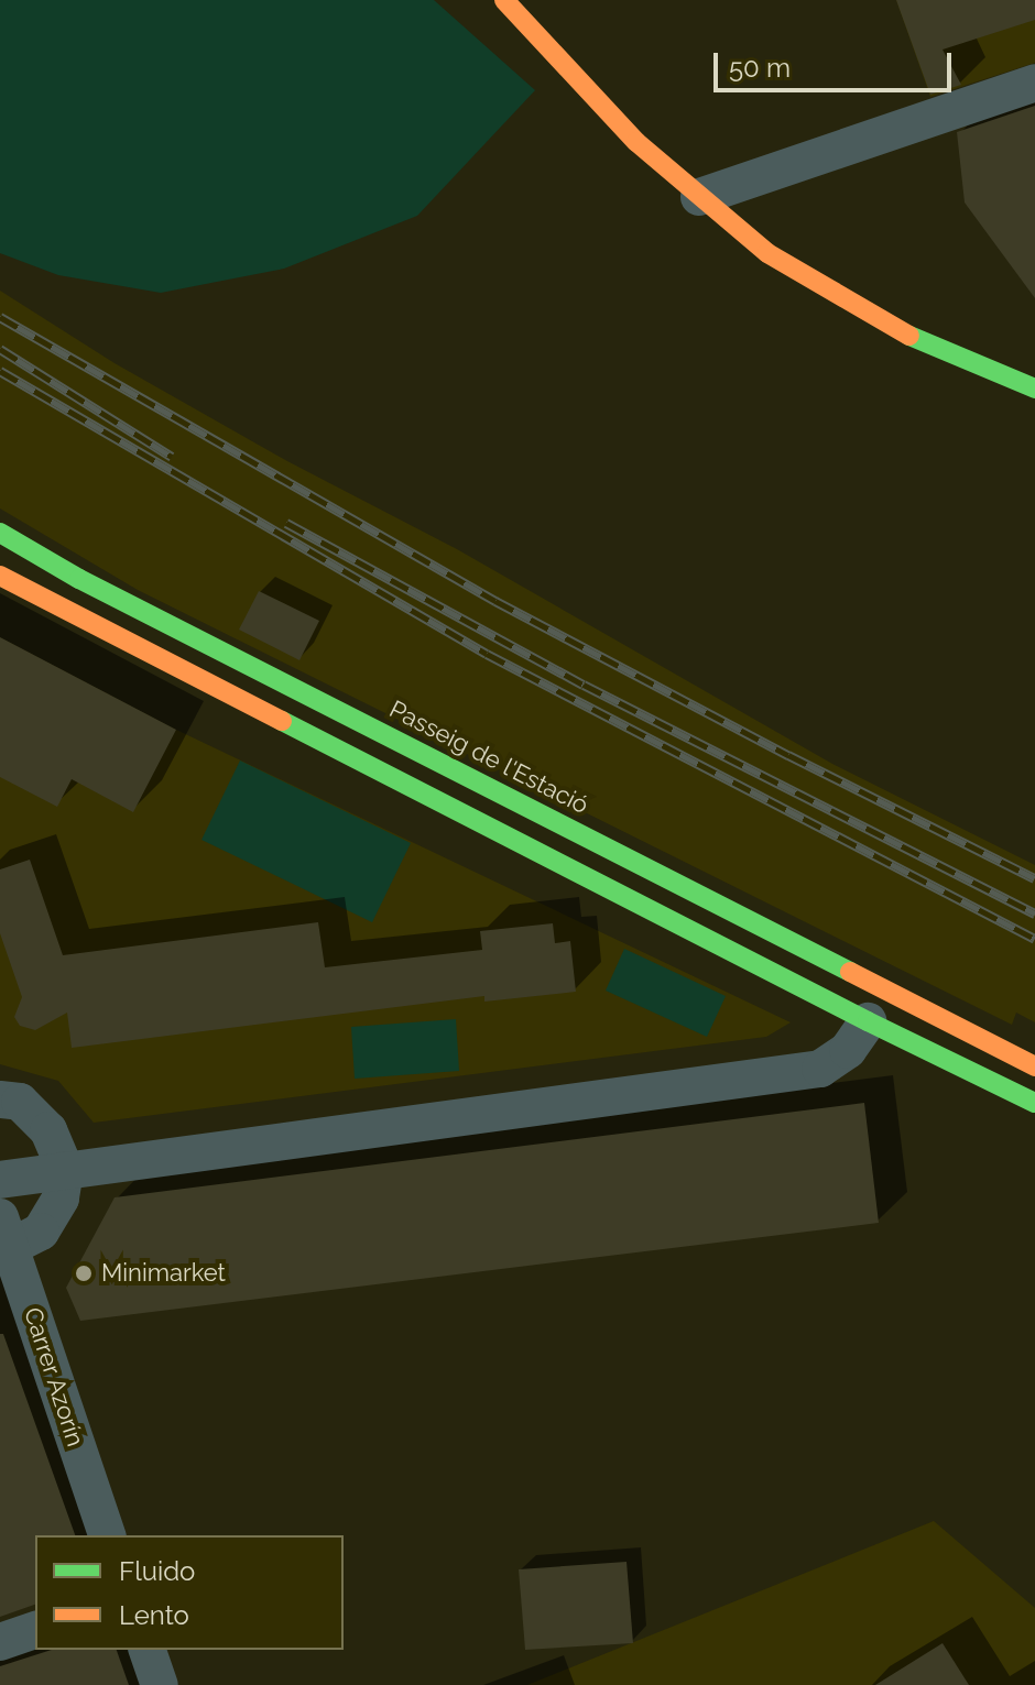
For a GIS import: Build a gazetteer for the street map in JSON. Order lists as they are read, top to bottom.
{
  "streets": {
    "main road": ["Passeig de l'Estació"],
    "street": ["Carrer Azorín"]
  },
  "places": ["Minimarket"],
  "legend": ["Fluido", "Lento"],
  "scale_bar": "50 m"
}
